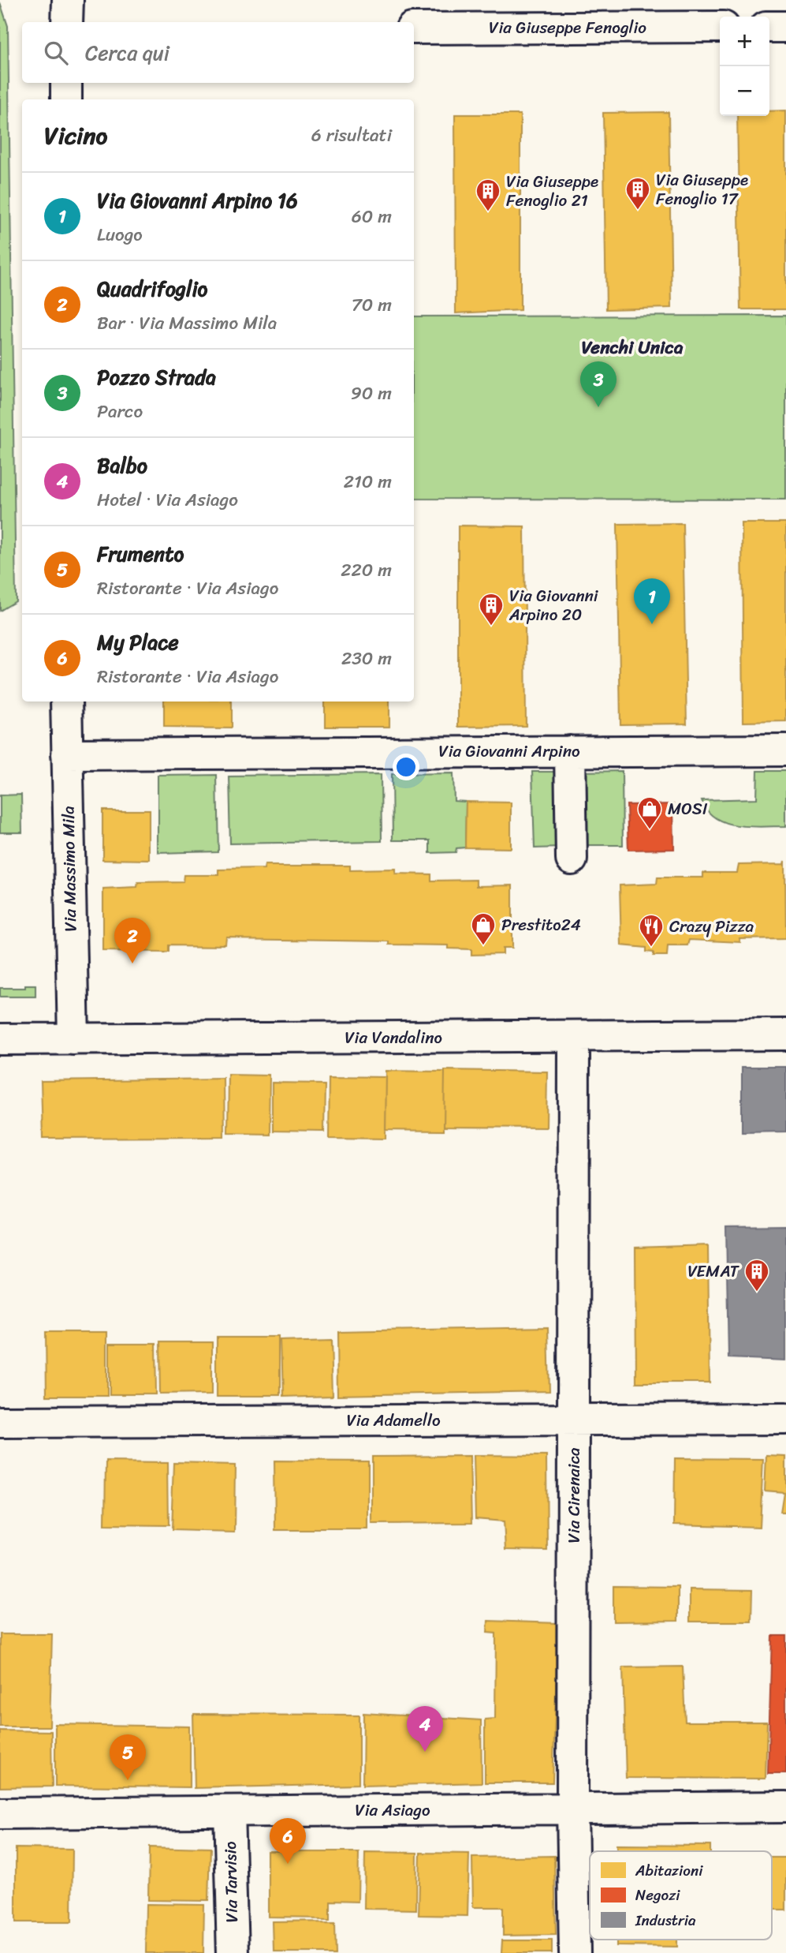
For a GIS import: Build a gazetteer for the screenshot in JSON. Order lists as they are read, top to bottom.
{
  "streets": {
    "street": [
      "Via Giuseppe Fenoglio",
      "Via Giovanni Arpino",
      "Via Massimo Mila",
      "Via Vandalino",
      "Via Adamello",
      "Via Cirenaica",
      "Via Asiago",
      "Via Tarvisio"
    ]
  },
  "crossings": [
    ["Via Giovanni Arpino", "Via Massimo Mila"],
    ["Via Massimo Mila", "Via Vandalino"],
    ["Via Vandalino", "Via Cirenaica"],
    ["Via Adamello", "Via Cirenaica"],
    ["Via Cirenaica", "Via Asiago"],
    ["Via Asiago", "Via Tarvisio"]
  ],
  "districts": ["Venchi Unica"],
  "places": {
    "building": [
      "Via Giuseppe Fenoglio 17",
      "Via Giuseppe Fenoglio 21",
      "Via Giovanni Arpino 20",
      "VEMAT"
    ],
    "shop": ["MOSI", "Prestito24"],
    "restaurant": ["Crazy Pizza"]
  },
  "legend": ["Abitazioni", "Negozi", "Industria"],
  "page": {
    "map_buttons": ["+", "−"],
    "search": "Cerca qui",
    "heading": ["Vicino", "6 risultati"],
    "list": [
      {
        "mark": "1",
        "name": "Via Giovanni Arpino 16",
        "note": "Luogo",
        "value": "60 m"
      },
      {
        "mark": "2",
        "name": "Quadrifoglio",
        "note": "Bar · Via Massimo Mila",
        "value": "70 m"
      },
      {
        "mark": "3",
        "name": "Pozzo Strada",
        "note": "Parco",
        "value": "90 m"
      },
      {
        "mark": "4",
        "name": "Balbo",
        "note": "Hotel · Via Asiago",
        "value": "210 m"
      },
      {
        "mark": "5",
        "name": "Frumento",
        "note": "Ristorante · Via Asiago",
        "value": "220 m"
      },
      {
        "mark": "6",
        "name": "My Place",
        "note": "Ristorante · Via Asiago",
        "value": "230 m"
      }
    ],
    "pins": [
      "3",
      "1",
      "2",
      "4",
      "5",
      "6"
    ]
  }
}
